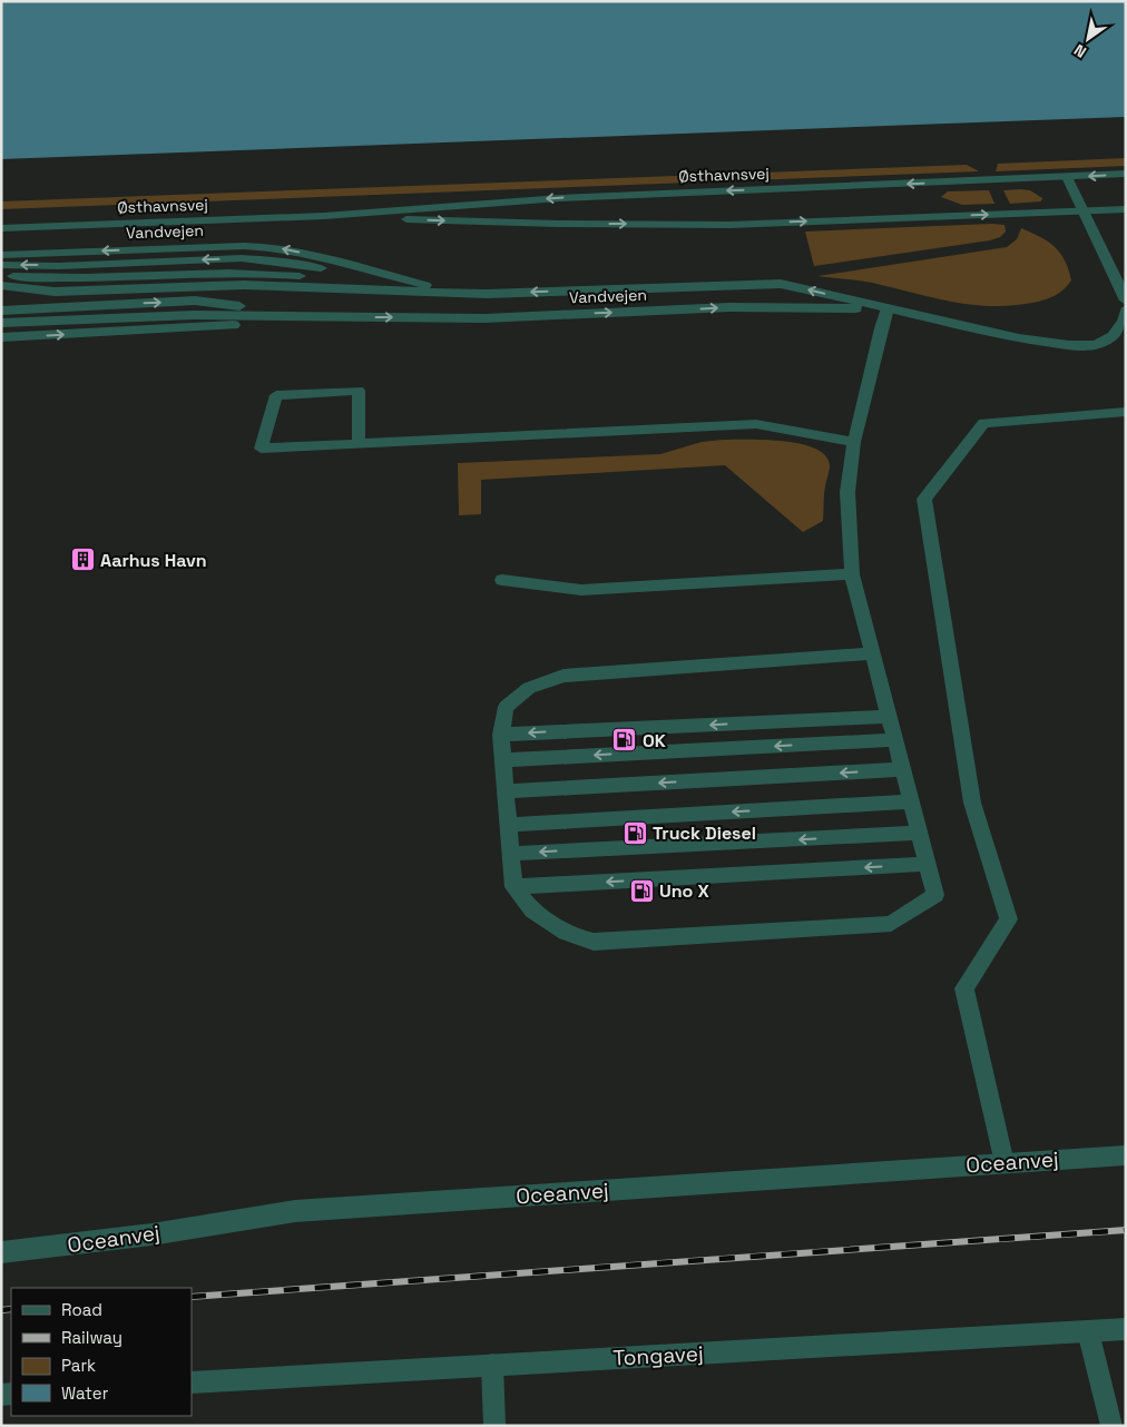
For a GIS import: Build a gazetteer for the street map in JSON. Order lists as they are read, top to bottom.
{
  "streets": {
    "street": [
      "Østhavnsvej",
      "Vandvejen",
      "Oceanvej",
      "Tongavej"
    ]
  },
  "places": {
    "building": ["Aarhus Havn"],
    "fuel station": ["OK", "Truck Diesel", "Uno X"]
  },
  "legend": [
    "Road",
    "Railway",
    "Park",
    "Water"
  ],
  "north": "bottom left"
}
